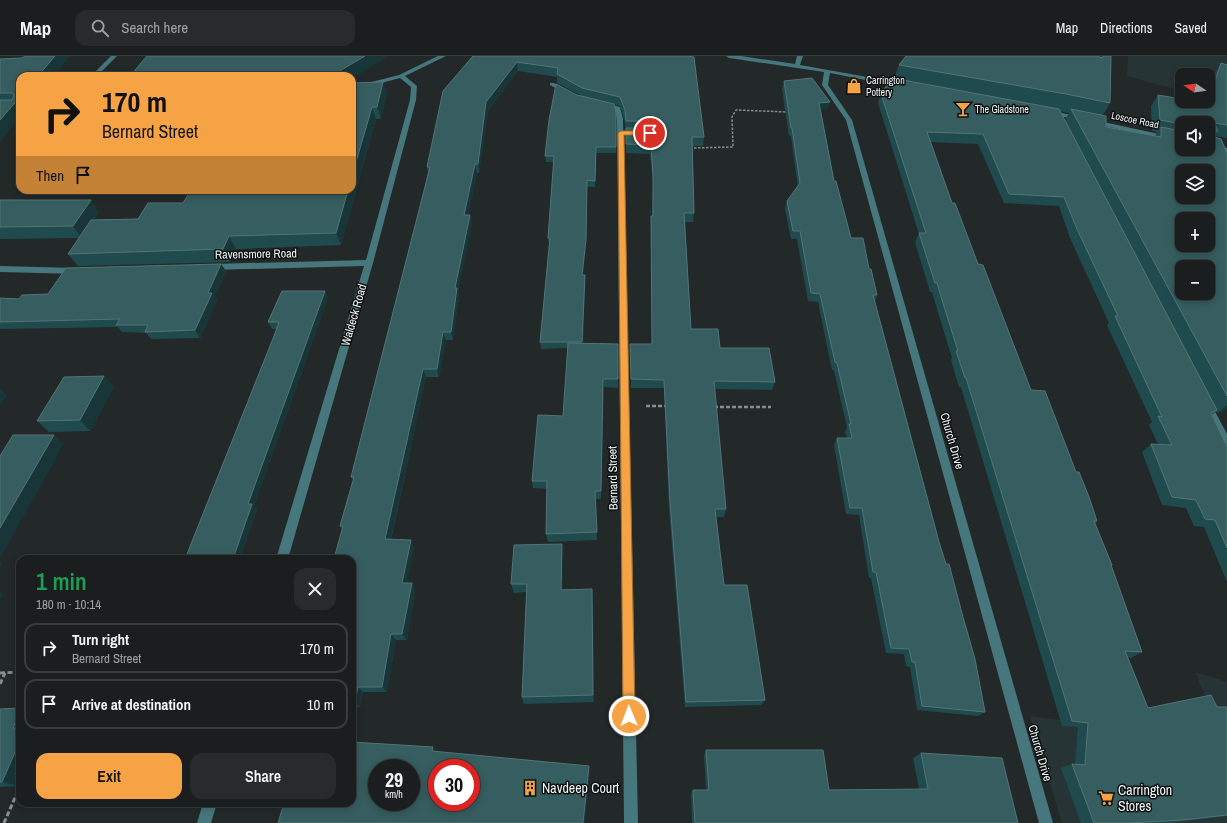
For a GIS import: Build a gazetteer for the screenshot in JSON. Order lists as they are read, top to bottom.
{
  "streets": {
    "street": [
      "Loscoe Road",
      "Ravensmore Road",
      "Waldeck Road",
      "Church Drive",
      "Bernard Street"
    ]
  },
  "crossings": [
    ["Ravensmore Road", "Waldeck Road"]
  ],
  "places": {
    "shop": ["Carrington Pottery"],
    "bar": ["The Gladstone"],
    "building": ["Navdeep Court"],
    "supermarket": ["Carrington Stores"]
  },
  "north": "left",
  "page": {
    "header": "Map",
    "search": "Search here",
    "nav": ["Map", "Directions", "Saved"],
    "map_buttons": ["+", "−"],
    "turn": ["170 m", "Bernard Street"],
    "then": "Then",
    "heading": ["1 min", "180 m · 10:14"],
    "list": [
      {
        "name": "Turn right",
        "note": "Bernard Street",
        "value": "170 m"
      },
      {
        "name": "Arrive at destination",
        "value": "10 m"
      }
    ],
    "buttons": ["Exit", "Share"],
    "speed": "29 km/h",
    "limit": "30"
  }
}
